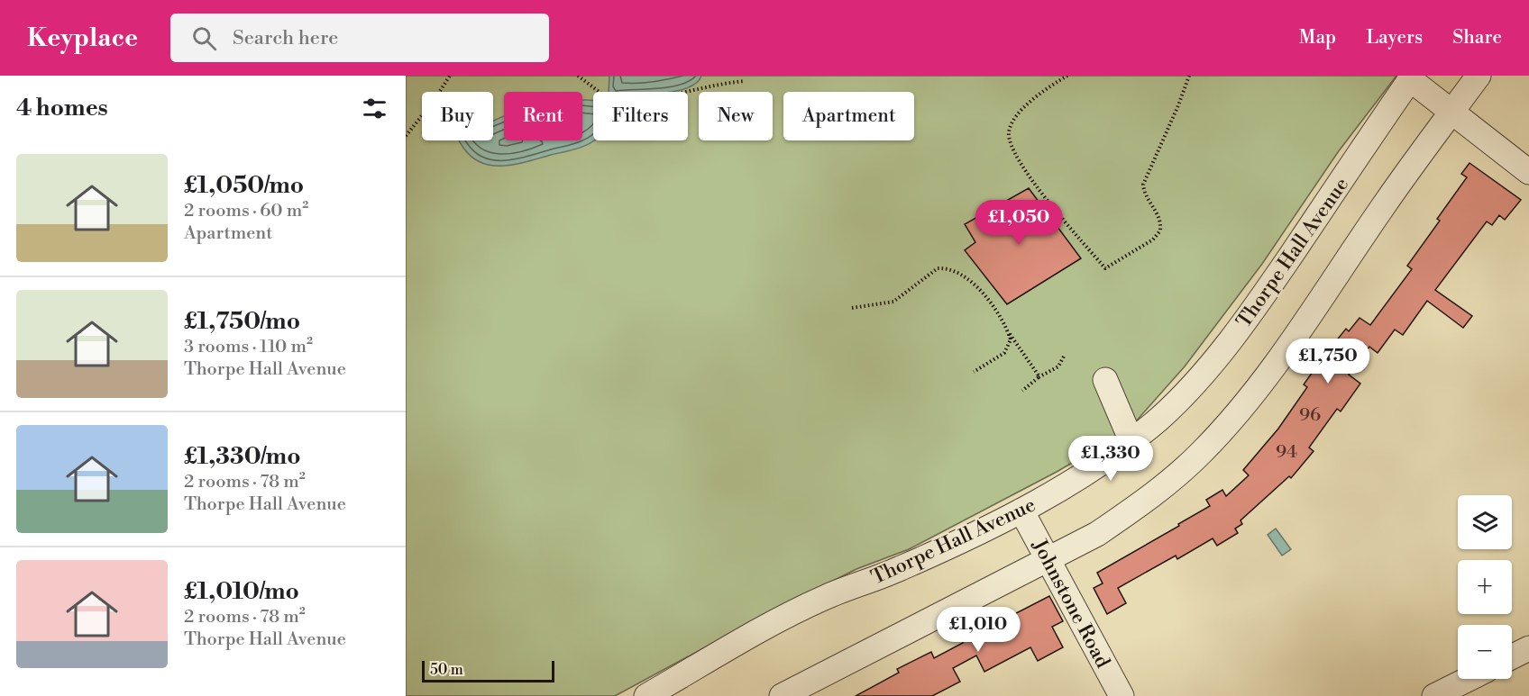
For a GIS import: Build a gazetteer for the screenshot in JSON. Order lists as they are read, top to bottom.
{
  "streets": {
    "street": ["Thorpe Hall Avenue", "Johnstone Road"]
  },
  "crossings": [
    ["Thorpe Hall Avenue", "Johnstone Road"]
  ],
  "house_numbers": ["96", "94"],
  "scale_bar": "50 m",
  "page": {
    "header": "Keyplace",
    "search": "Search here",
    "nav": ["Map", "Layers", "Share"],
    "heading": "4 homes",
    "chip": [
      "Buy",
      "Rent",
      "Filters",
      "New",
      "Apartment"
    ],
    "list": [
      {
        "name": "£1,050/mo",
        "note": "2 rooms · 60 m² · Apartment"
      },
      {
        "name": "£1,750/mo",
        "note": "3 rooms · 110 m² · Thorpe Hall Avenue"
      },
      {
        "name": "£1,330/mo",
        "note": "2 rooms · 78 m² · Thorpe Hall Avenue"
      },
      {
        "name": "£1,010/mo",
        "note": "2 rooms · 78 m² · Thorpe Hall Avenue"
      }
    ],
    "price": [
      "£1,050",
      "£1,750",
      "£1,330",
      "£1,010"
    ],
    "map_buttons": ["+", "−"],
    "scale": "50 m"
  }
}
